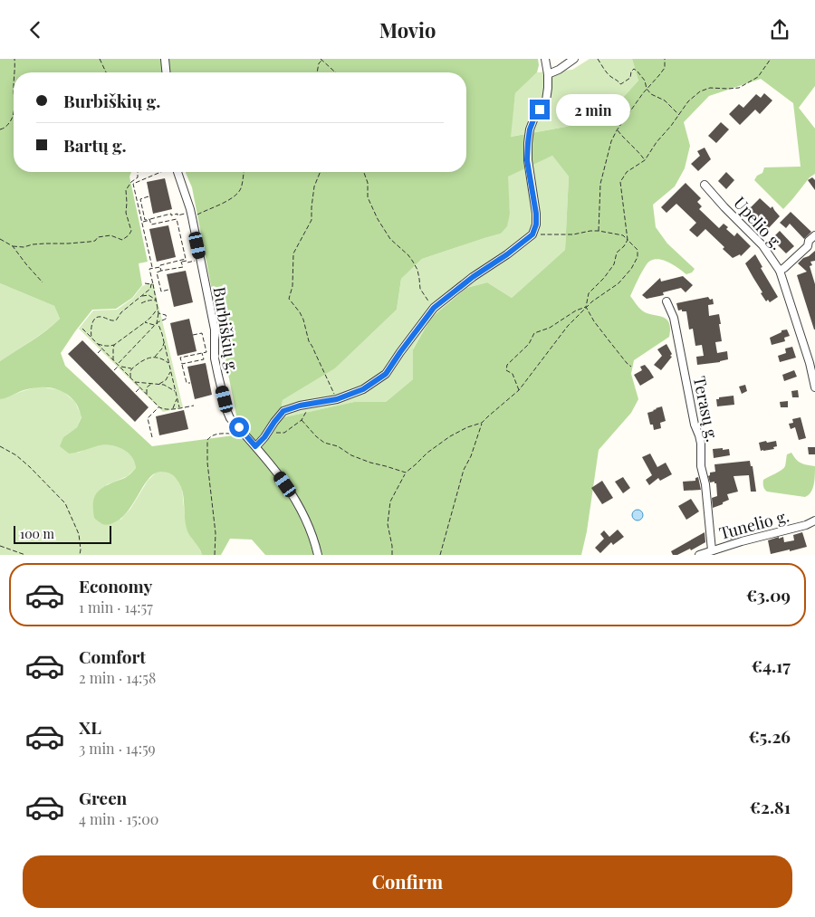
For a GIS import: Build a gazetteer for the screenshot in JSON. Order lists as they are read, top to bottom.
{
  "streets": {
    "street": [
      "Upelio g.",
      "Burbiškių g.",
      "Terasų g.",
      "Tunelio g."
    ]
  },
  "crossings": [
    ["Terasų g.", "Tunelio g."]
  ],
  "scale_bar": "100 m",
  "page": {
    "header": "Movio",
    "banner": ["Burbiškių g.", "Bartų g."],
    "bubble": "2 min",
    "scale": "100 m",
    "list": [
      {
        "name": "Economy",
        "note": "1 min · 14:57",
        "value": "€3.09"
      },
      {
        "name": "Comfort",
        "note": "2 min · 14:58",
        "value": "€4.17"
      },
      {
        "name": "XL",
        "note": "3 min · 14:59",
        "value": "€5.26"
      },
      {
        "name": "Green",
        "note": "4 min · 15:00",
        "value": "€2.81"
      }
    ],
    "buttons": "Confirm"
  }
}
